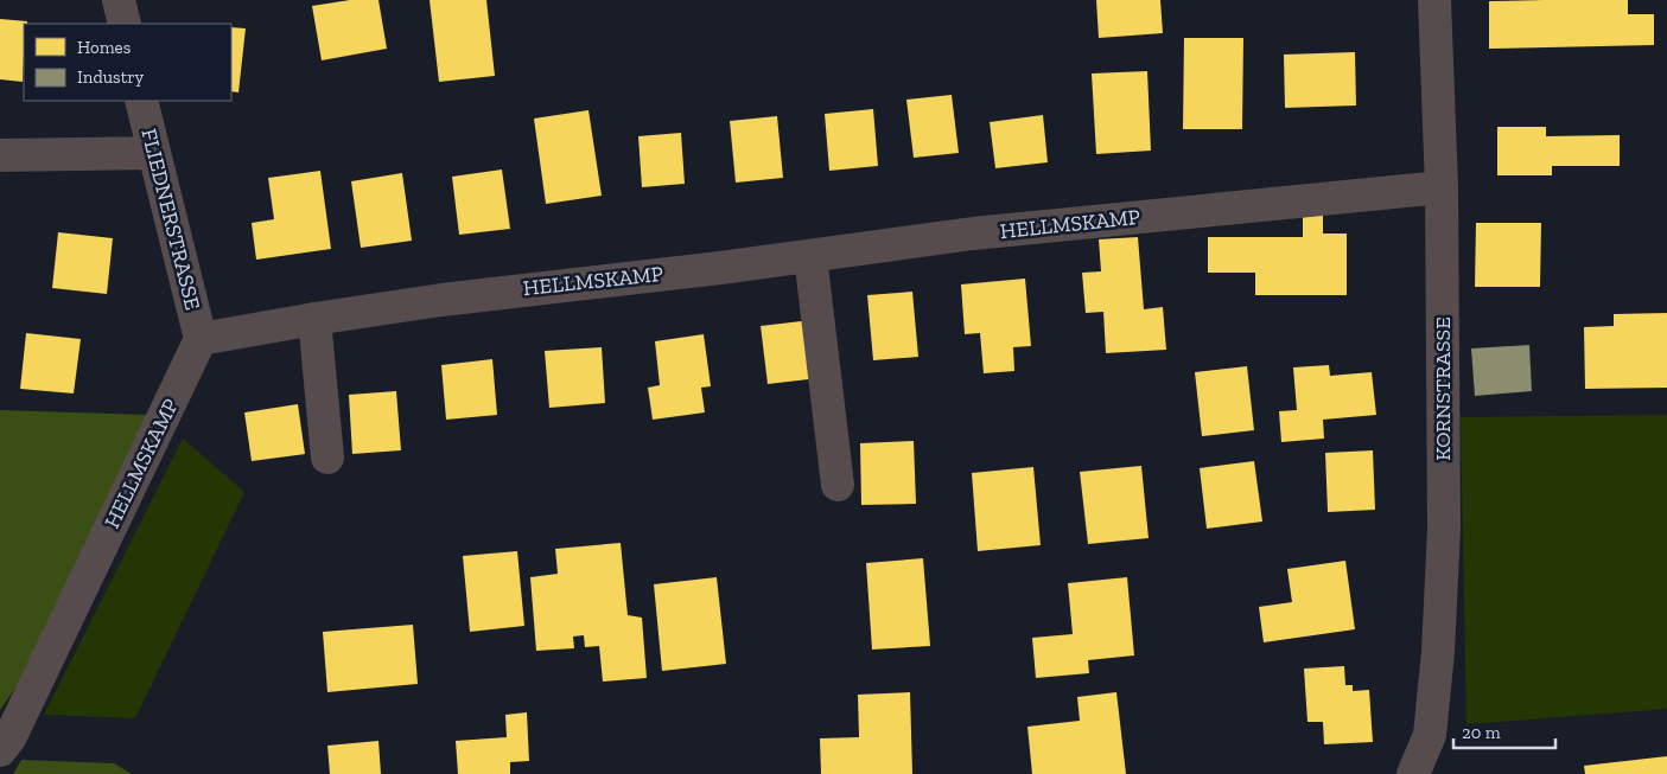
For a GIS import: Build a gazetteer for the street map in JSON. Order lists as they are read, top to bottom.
{
  "streets": {
    "street": ["FLIEDNERSTRASSE", "HELLMSKAMP", "KORNSTRASSE"]
  },
  "crossings": [
    ["FLIEDNERSTRASSE", "HELLMSKAMP"],
    ["HELLMSKAMP", "KORNSTRASSE"]
  ],
  "legend": ["Homes", "Industry"],
  "scale_bar": "20 m"
}
